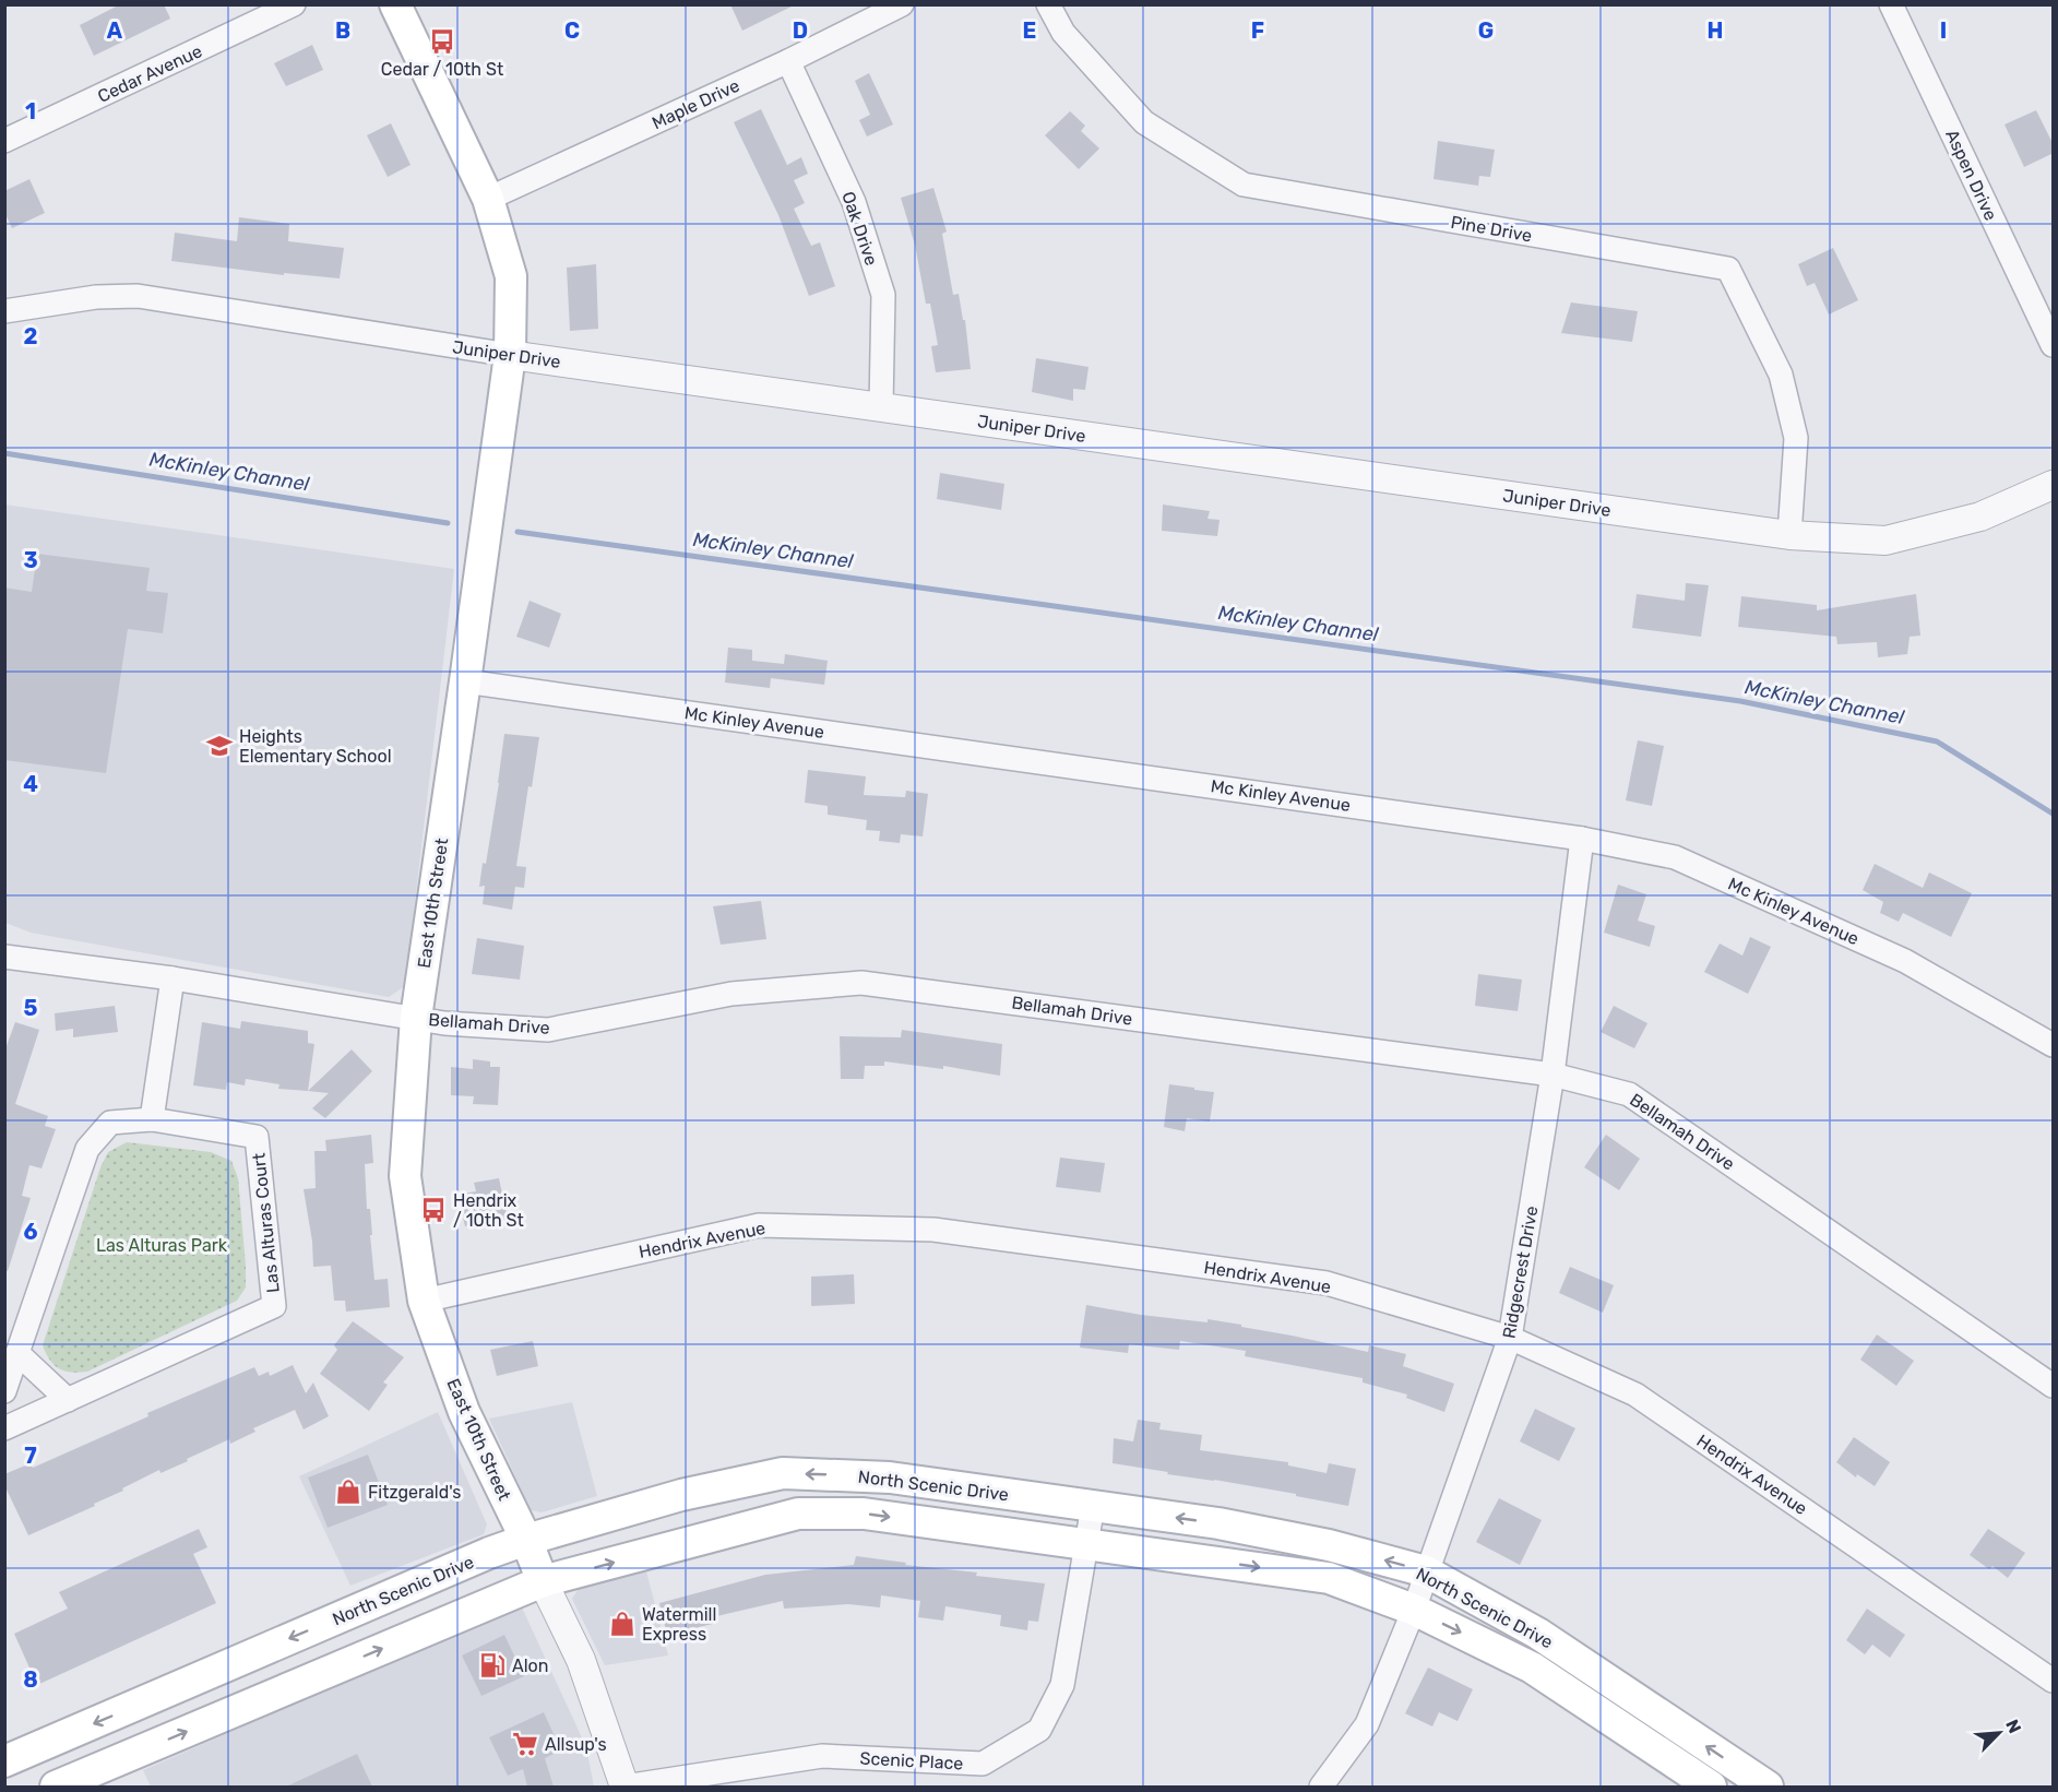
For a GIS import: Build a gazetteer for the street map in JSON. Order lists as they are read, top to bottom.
{
  "streets": {
    "main road": ["East 10th Street", "North Scenic Drive"],
    "street": [
      "Cedar Avenue",
      "Maple Drive",
      "Aspen Drive",
      "Oak Drive",
      "Pine Drive",
      "Juniper Drive",
      "Mc Kinley Avenue",
      "Bellamah Drive",
      "Las Alturas Court",
      "Hendrix Avenue",
      "Ridgecrest Drive",
      "Scenic Place"
    ]
  },
  "crossings": [
    ["Maple Drive", "Oak Drive"],
    ["Maple Drive", "East 10th Street"],
    ["Oak Drive", "Juniper Drive"],
    ["Pine Drive", "Juniper Drive"],
    ["Juniper Drive", "East 10th Street"],
    ["Mc Kinley Avenue", "East 10th Street"],
    ["Mc Kinley Avenue", "Ridgecrest Drive"],
    ["East 10th Street", "Bellamah Drive"],
    ["East 10th Street", "Hendrix Avenue"],
    ["East 10th Street", "North Scenic Drive"],
    ["East 10th Street", "Scenic Place"],
    ["Bellamah Drive", "Ridgecrest Drive"],
    ["Hendrix Avenue", "Ridgecrest Drive"],
    ["Ridgecrest Drive", "North Scenic Drive"],
    ["North Scenic Drive", "Scenic Place"]
  ],
  "water": ["McKinley Channel"],
  "parks": ["Las Alturas Park"],
  "places": {
    "bus stop": ["Cedar / 10th St", "Hendrix / 10th St"],
    "school or university": ["Heights Elementary School"],
    "shop": ["Fitzgerald's", "Watermill Express"],
    "fuel station": ["Alon"],
    "supermarket": ["Allsup's"]
  },
  "north": "top right",
  "grid": {
    "columns": [
      "A",
      "B",
      "C",
      "D",
      "E",
      "F",
      "G",
      "H",
      "I"
    ],
    "rows": [
      "1",
      "2",
      "3",
      "4",
      "5",
      "6",
      "7",
      "8"
    ]
  }
}
